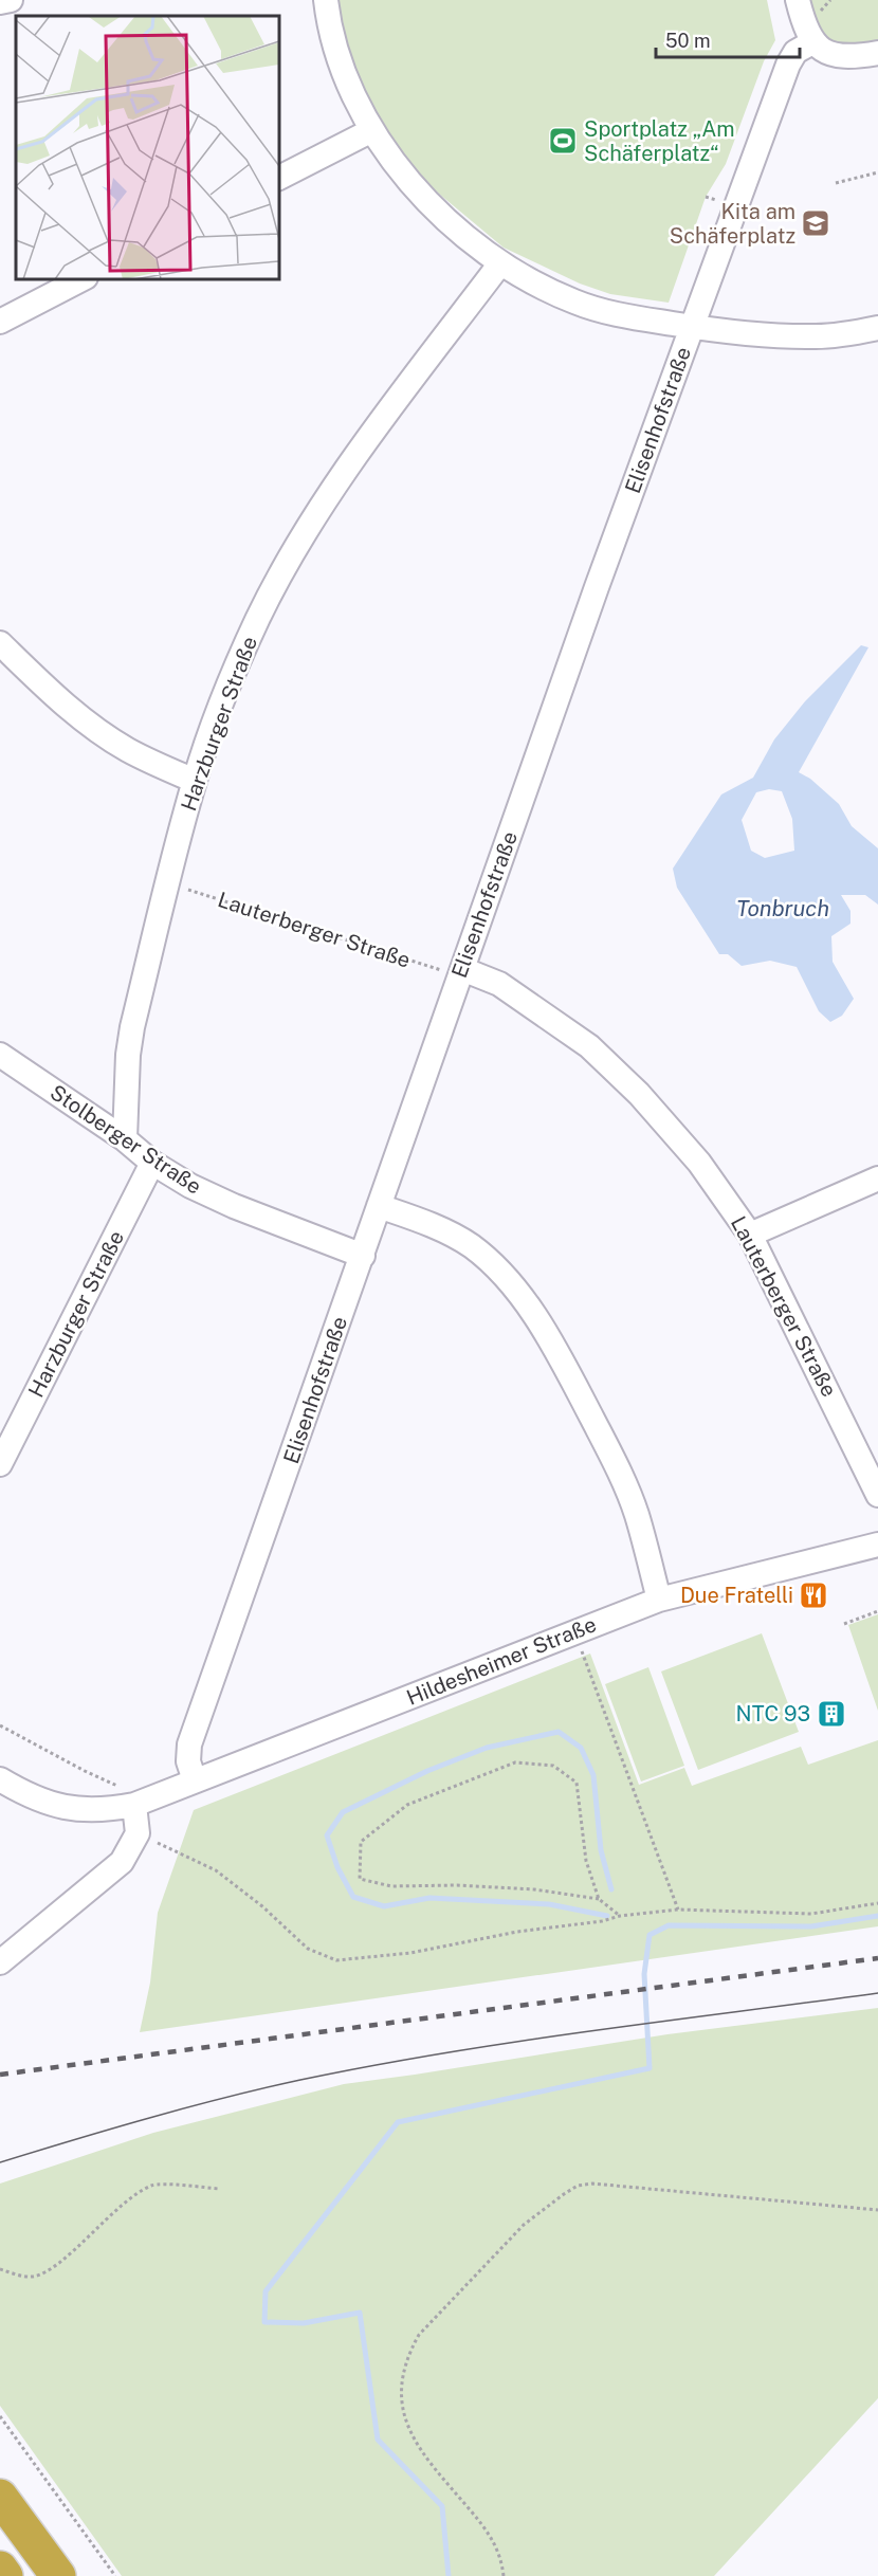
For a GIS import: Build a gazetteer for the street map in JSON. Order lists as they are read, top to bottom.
{
  "streets": {
    "street": [
      "Elisenhofstraße",
      "Harzburger Straße",
      "Lauterberger Straße",
      "Stolberger Straße",
      "Hildesheimer Straße"
    ]
  },
  "crossings": [
    ["Elisenhofstraße", "Lauterberger Straße"],
    ["Elisenhofstraße", "Stolberger Straße"],
    ["Elisenhofstraße", "Hildesheimer Straße"],
    ["Harzburger Straße", "Lauterberger Straße"],
    ["Harzburger Straße", "Stolberger Straße"]
  ],
  "water": ["Tonbruch"],
  "places": {
    "sports": ["Sportplatz „Am Schäferplatz“"],
    "school or university": ["Kita am Schäferplatz"],
    "restaurant": ["Due Fratelli"],
    "building": ["NTC 93"]
  },
  "scale_bar": "50 m"
}
